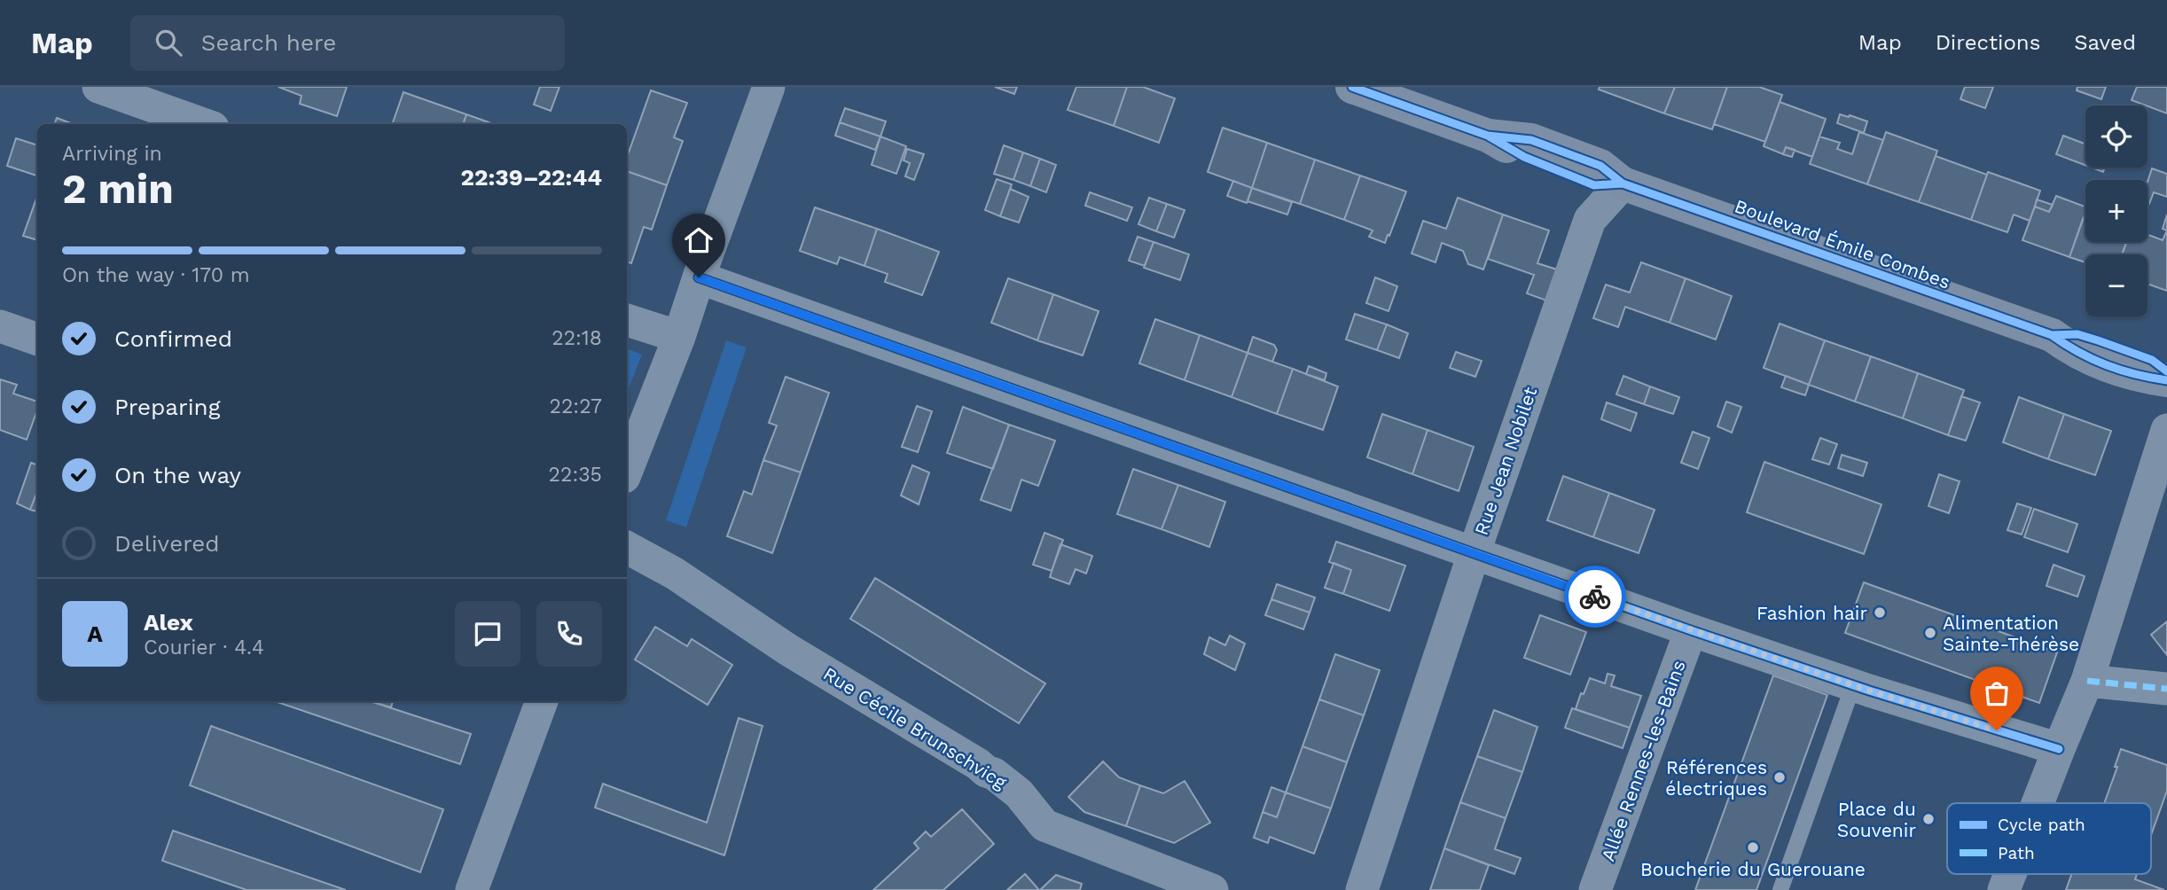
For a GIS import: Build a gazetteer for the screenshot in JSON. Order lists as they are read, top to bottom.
{
  "streets": {
    "main road": ["Boulevard Émile Combes"],
    "street": ["Rue Jean Nobilet", "Rue Cécile Brunschvicg", "Allée Rennes-les-Bains"]
  },
  "crossings": [
    ["Boulevard Émile Combes", "Rue Jean Nobilet"]
  ],
  "places": [
    "Fashion hair",
    "Alimentation Sainte-Thérèse",
    "Références électriques",
    "Place du Souvenir",
    "Boucherie du Guerouane"
  ],
  "legend": ["Cycle path", "Path"],
  "page": {
    "header": "Map",
    "search": "Search here",
    "nav": ["Map", "Directions", "Saved"],
    "map_buttons": ["+", "−"],
    "heading": ["2 min", "Arriving in", "22:39–22:44"],
    "panel": ["Alex", "Courier · 4.4"],
    "bar": "On the way · 170 m",
    "list": [
      ["Confirmed", "22:18"],
      ["Preparing", "22:27"],
      ["On the way", "22:35"],
      "Delivered"
    ],
    "round": "A"
  }
}
